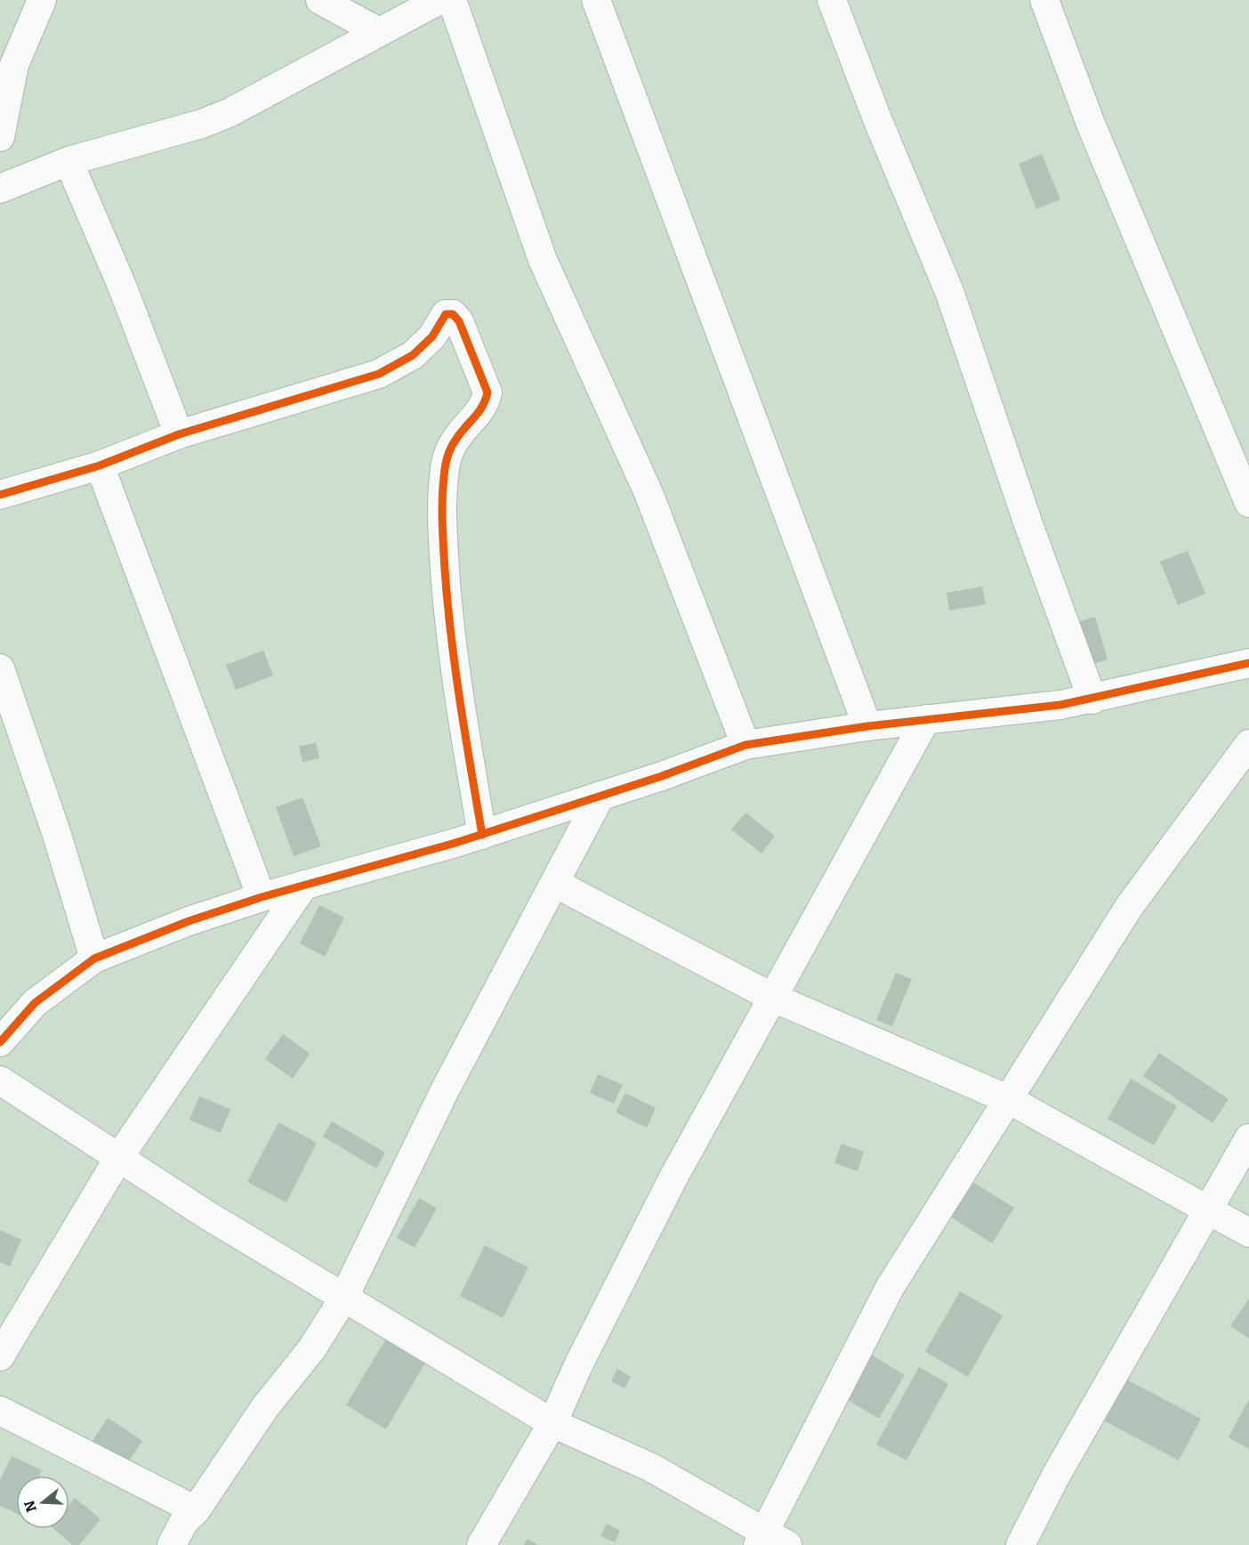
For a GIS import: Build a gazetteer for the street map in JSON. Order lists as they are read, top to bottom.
{
  "north": "left"
}
